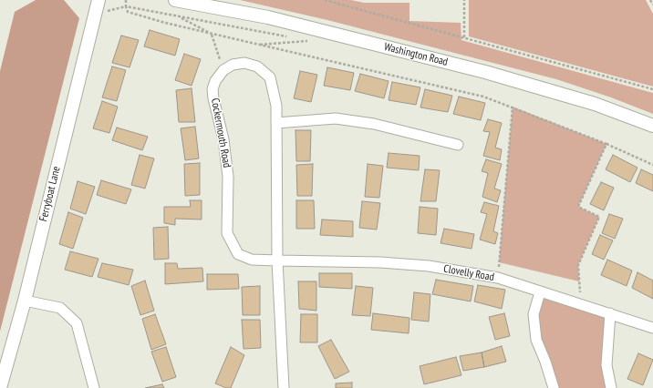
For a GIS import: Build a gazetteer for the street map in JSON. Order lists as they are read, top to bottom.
{
  "streets": {
    "street": [
      "Washington Road",
      "Cockermouth Road",
      "Ferryboat Lane",
      "Clovelly Road"
    ]
  },
  "crossings": [
    ["Cockermouth Road", "Clovelly Road"]
  ]
}
